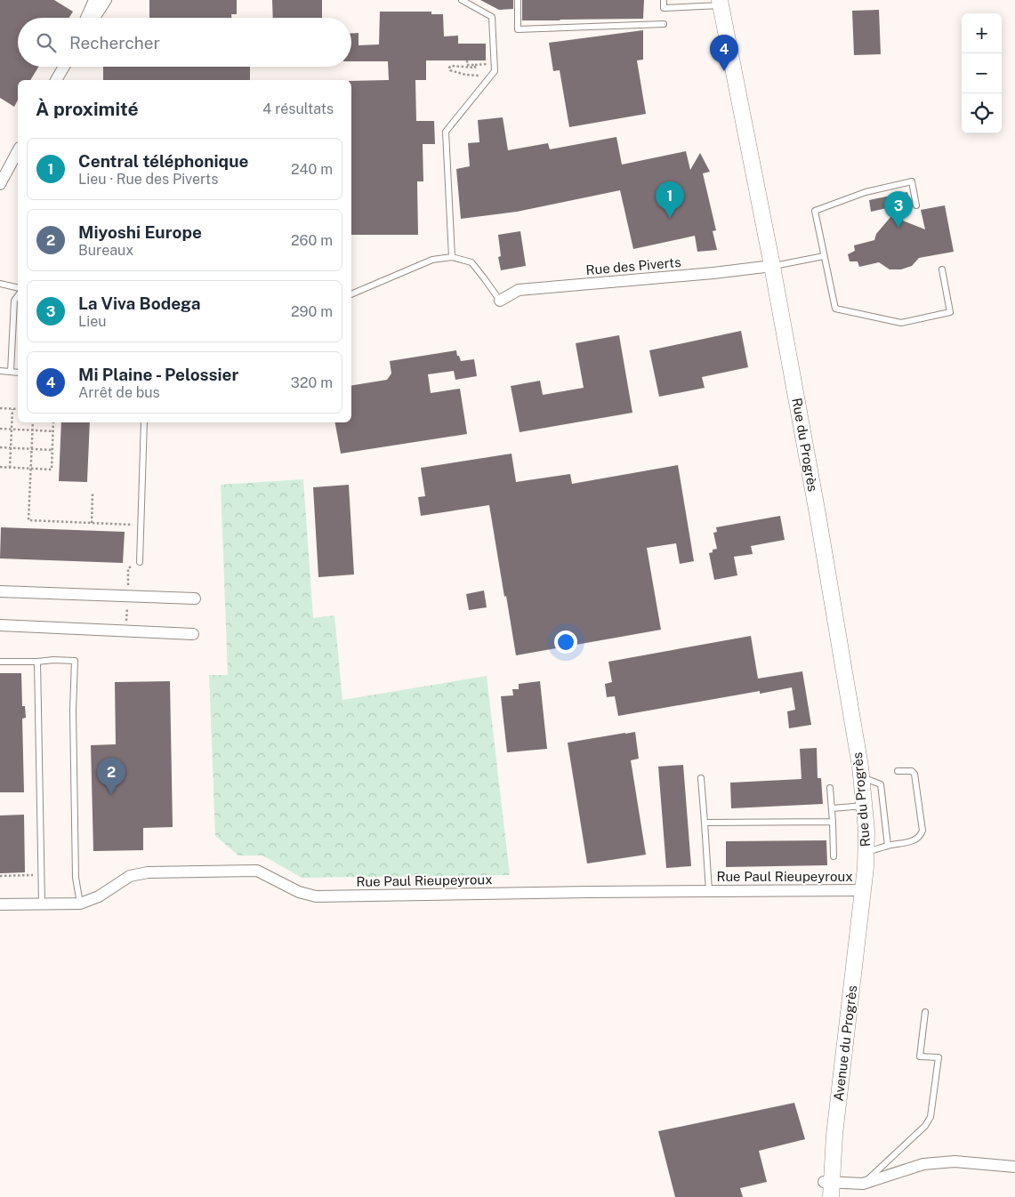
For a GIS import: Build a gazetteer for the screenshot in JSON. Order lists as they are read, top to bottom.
{
  "streets": {
    "street": [
      "Rue des Piverts",
      "Rue du Progrès",
      "Rue Paul Rieupeyroux",
      "Avenue du Progrès"
    ]
  },
  "crossings": [
    ["Rue des Piverts", "Rue du Progrès"],
    ["Rue du Progrès", "Rue Paul Rieupeyroux"],
    ["Rue du Progrès", "Avenue du Progrès"],
    ["Rue Paul Rieupeyroux", "Avenue du Progrès"]
  ],
  "page": {
    "map_buttons": ["+", "−"],
    "search": "Rechercher",
    "pins": [
      "4",
      "1",
      "3",
      "2"
    ],
    "heading": ["À proximité", "4 résultats"],
    "list": [
      {
        "mark": "1",
        "name": "Central téléphonique",
        "note": "Lieu · Rue des Piverts",
        "value": "240 m"
      },
      {
        "mark": "2",
        "name": "Miyoshi Europe",
        "note": "Bureaux",
        "value": "260 m"
      },
      {
        "mark": "3",
        "name": "La Viva Bodega",
        "note": "Lieu",
        "value": "290 m"
      },
      {
        "mark": "4",
        "name": "Mi Plaine - Pelossier",
        "note": "Arrêt de bus",
        "value": "320 m"
      }
    ]
  }
}
